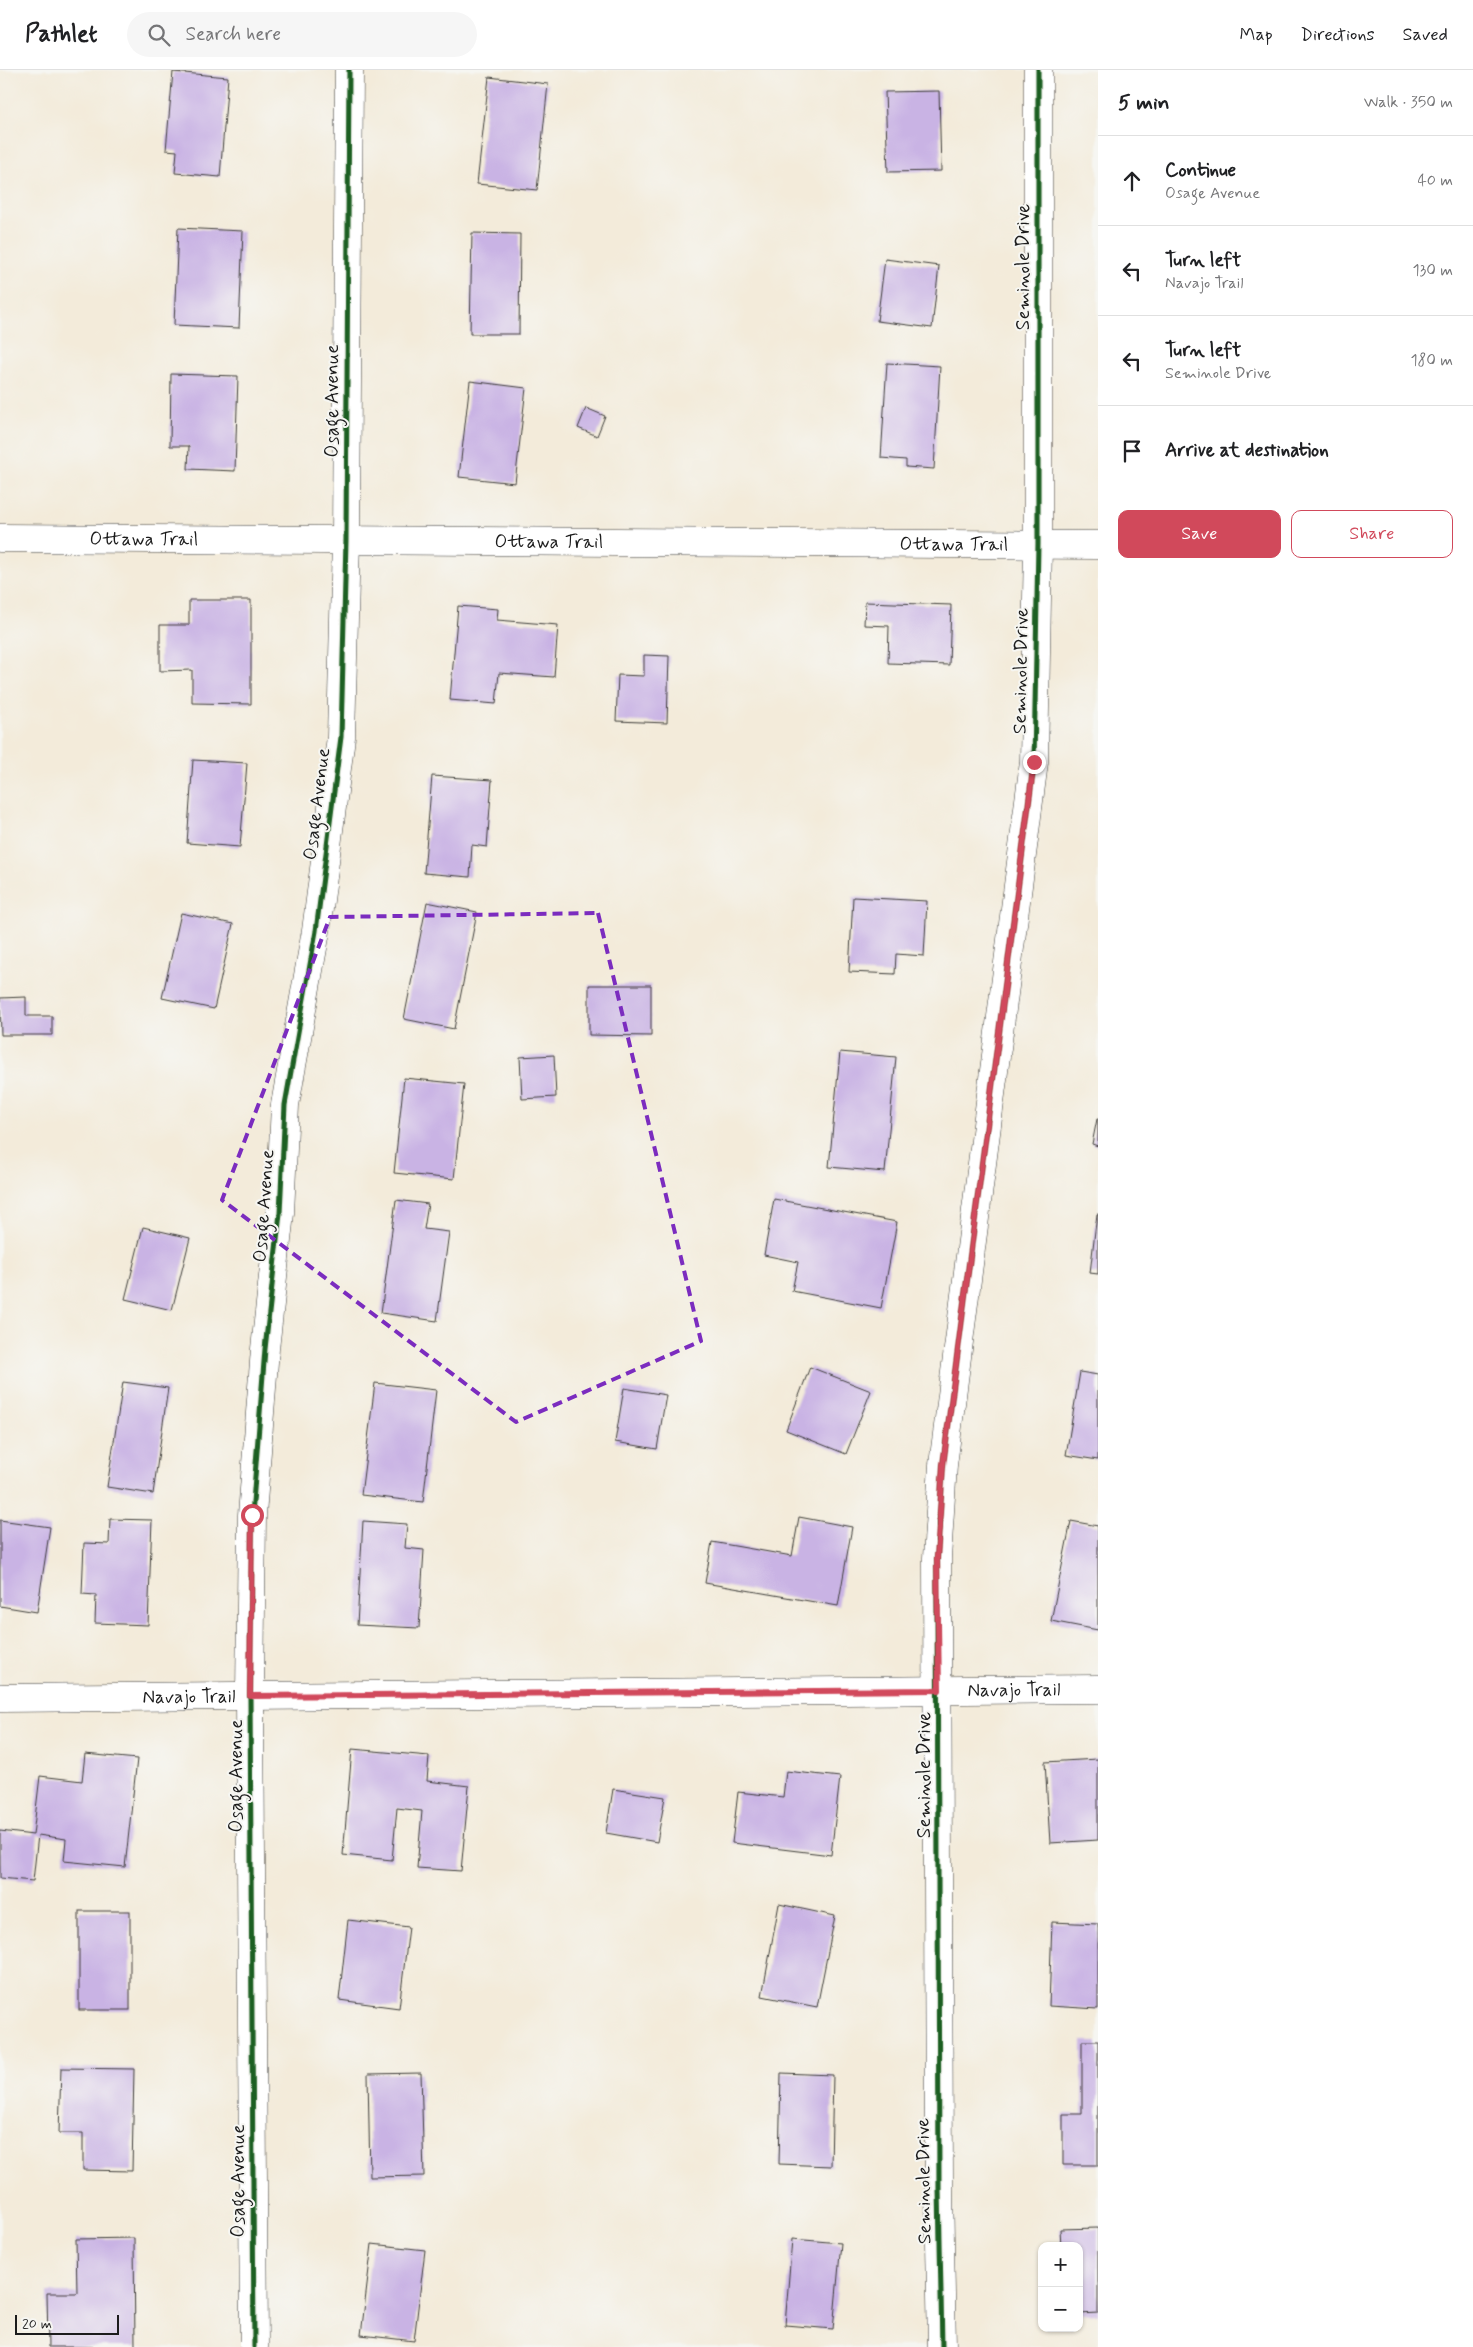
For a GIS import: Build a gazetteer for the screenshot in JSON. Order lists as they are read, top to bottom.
{
  "streets": {
    "street": [
      "Seminole Drive",
      "Osage Avenue",
      "Ottawa Trail",
      "Navajo Trail"
    ]
  },
  "crossings": [
    ["Seminole Drive", "Ottawa Trail"],
    ["Seminole Drive", "Navajo Trail"],
    ["Osage Avenue", "Ottawa Trail"],
    ["Osage Avenue", "Navajo Trail"]
  ],
  "scale_bar": "20 m",
  "page": {
    "header": "Pathlet",
    "search": "Search here",
    "nav": ["Map", "Directions", "Saved"],
    "heading": ["5 min", "Walk · 350 m"],
    "list": [
      ["Continue", "Osage Avenue", "40 m"],
      ["Turn left", "Navajo Trail", "130 m"],
      ["Turn left", "Seminole Drive", "180 m"],
      "Arrive at destination"
    ],
    "buttons": ["Save", "Share"],
    "map_buttons": ["+", "−"],
    "scale": "20 m"
  }
}
